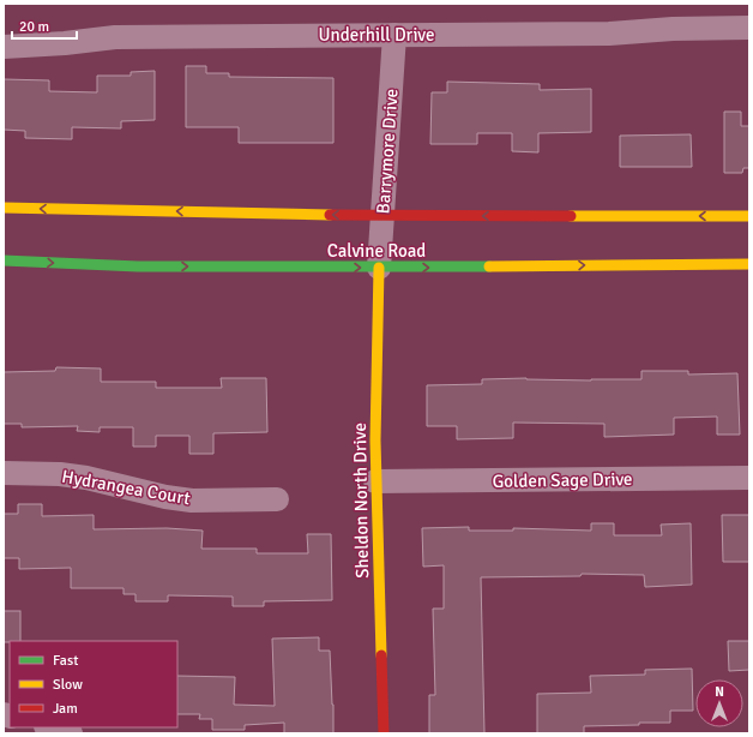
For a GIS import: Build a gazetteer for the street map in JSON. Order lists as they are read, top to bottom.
{
  "streets": {
    "main road": ["Calvine Road", "Sheldon North Drive"],
    "street": [
      "Underhill Drive",
      "Barrymore Drive",
      "Golden Sage Drive",
      "Hydrangea Court"
    ]
  },
  "crossings": [
    ["Underhill Drive", "Barrymore Drive"],
    ["Barrymore Drive", "Calvine Road"],
    ["Barrymore Drive", "Sheldon North Drive"],
    ["Calvine Road", "Sheldon North Drive"],
    ["Golden Sage Drive", "Sheldon North Drive"]
  ],
  "legend": ["Fast", "Slow", "Jam"],
  "scale_bar": "20 m",
  "north": "top"
}
